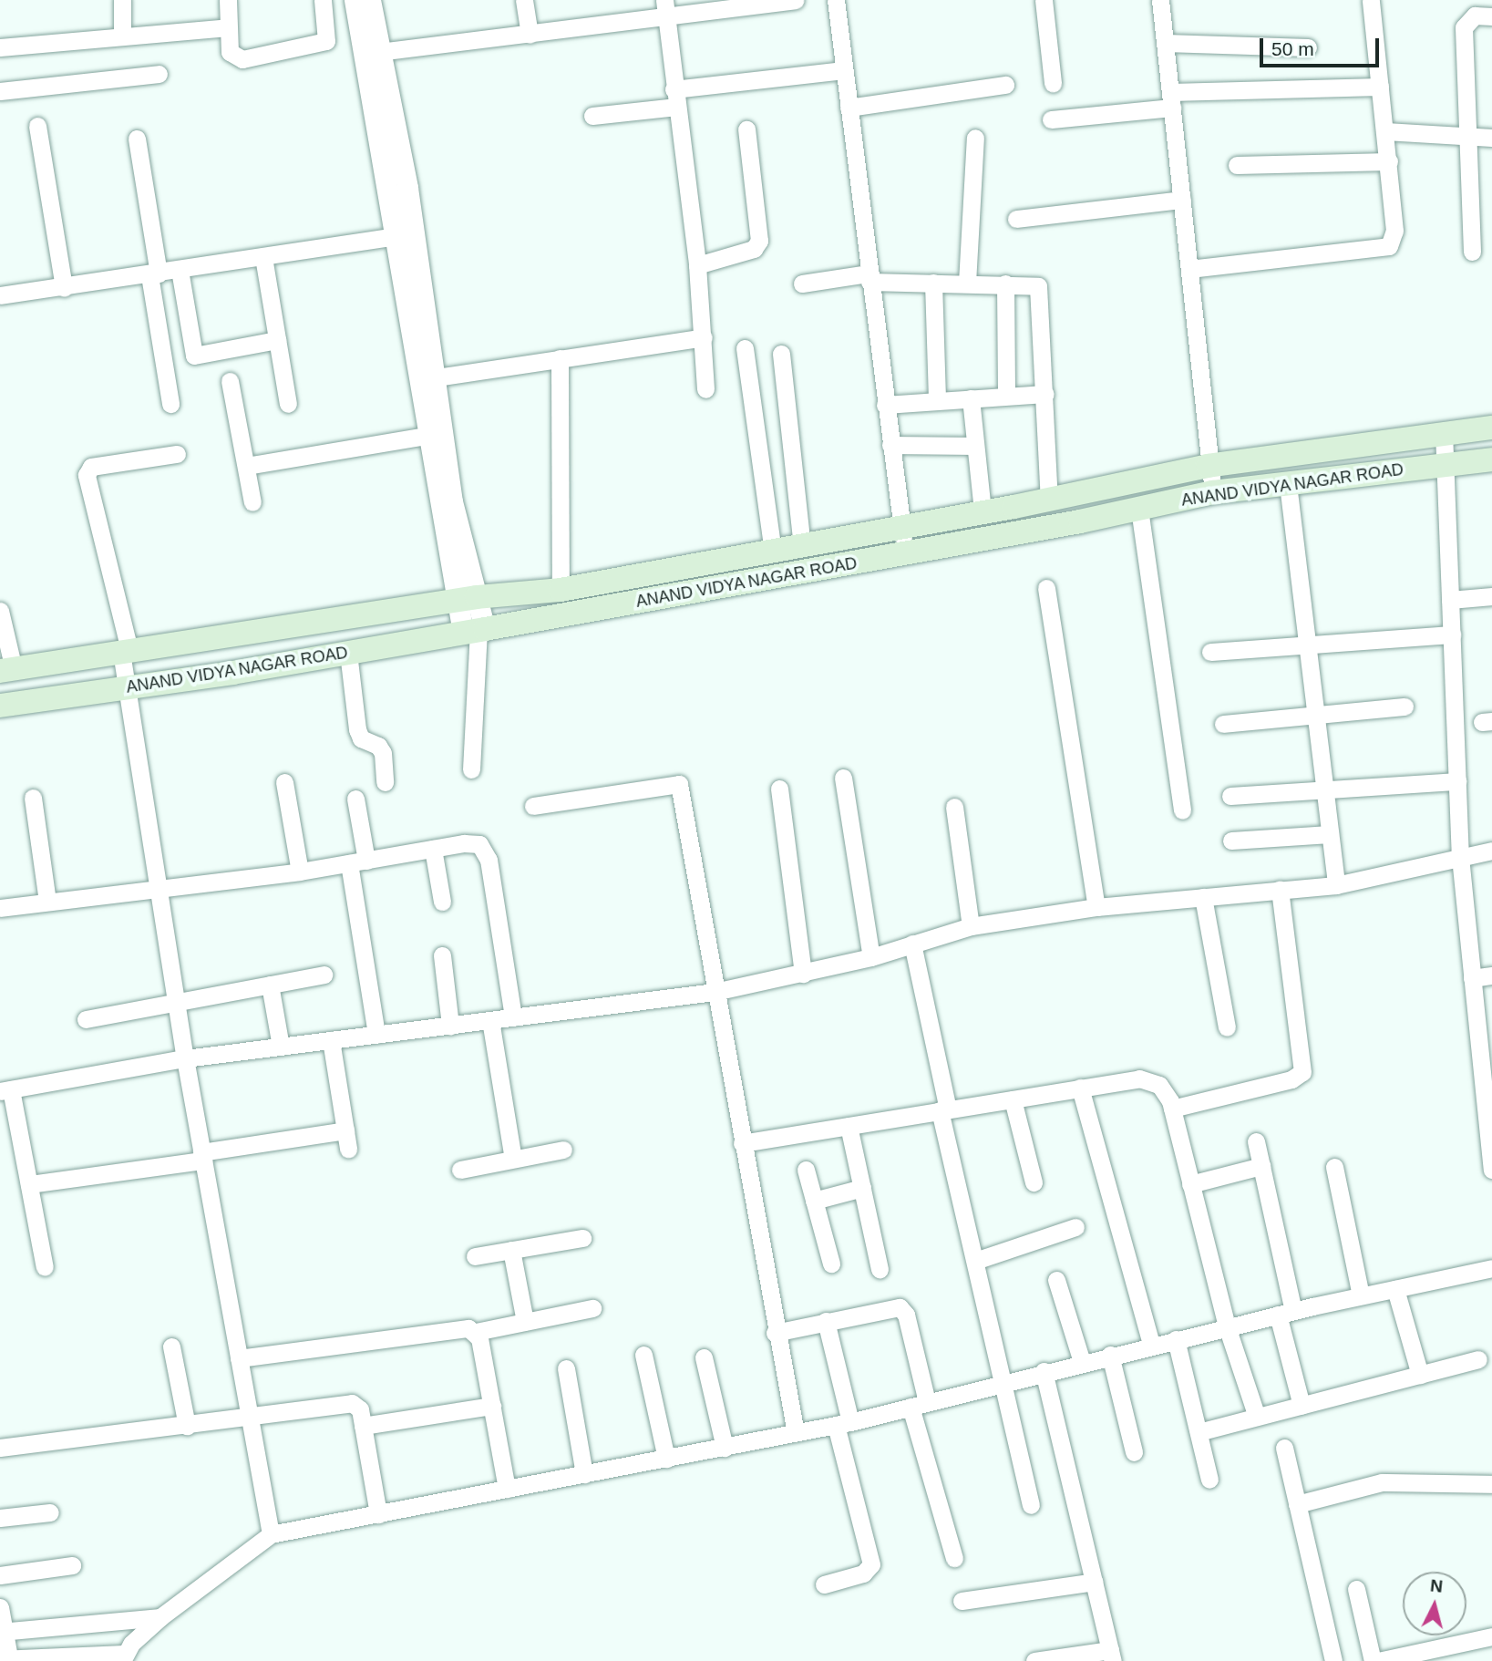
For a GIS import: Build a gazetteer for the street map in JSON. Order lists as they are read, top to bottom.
{
  "streets": {
    "main road": ["ANAND VIDYA NAGAR ROAD"]
  },
  "scale_bar": "50 m",
  "north": "top"
}
